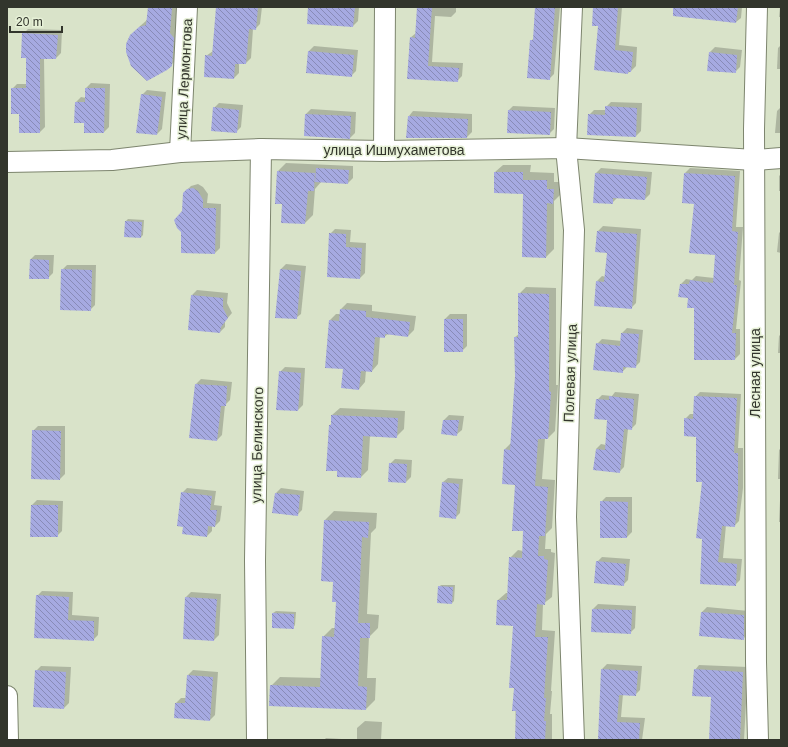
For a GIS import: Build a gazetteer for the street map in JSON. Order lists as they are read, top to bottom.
{
  "streets": {
    "street": [
      "улица Лермонтова",
      "улица Ишмухаметова",
      "Полевая улица",
      "Лесная улица",
      "улица Белинского"
    ]
  },
  "crossings": [
    ["улица Лермонтова", "улица Ишмухаметова"],
    ["улица Ишмухаметова", "Полевая улица"],
    ["улица Ишмухаметова", "Лесная улица"],
    ["улица Ишмухаметова", "улица Белинского"]
  ],
  "scale_bar": "20 m"
}
